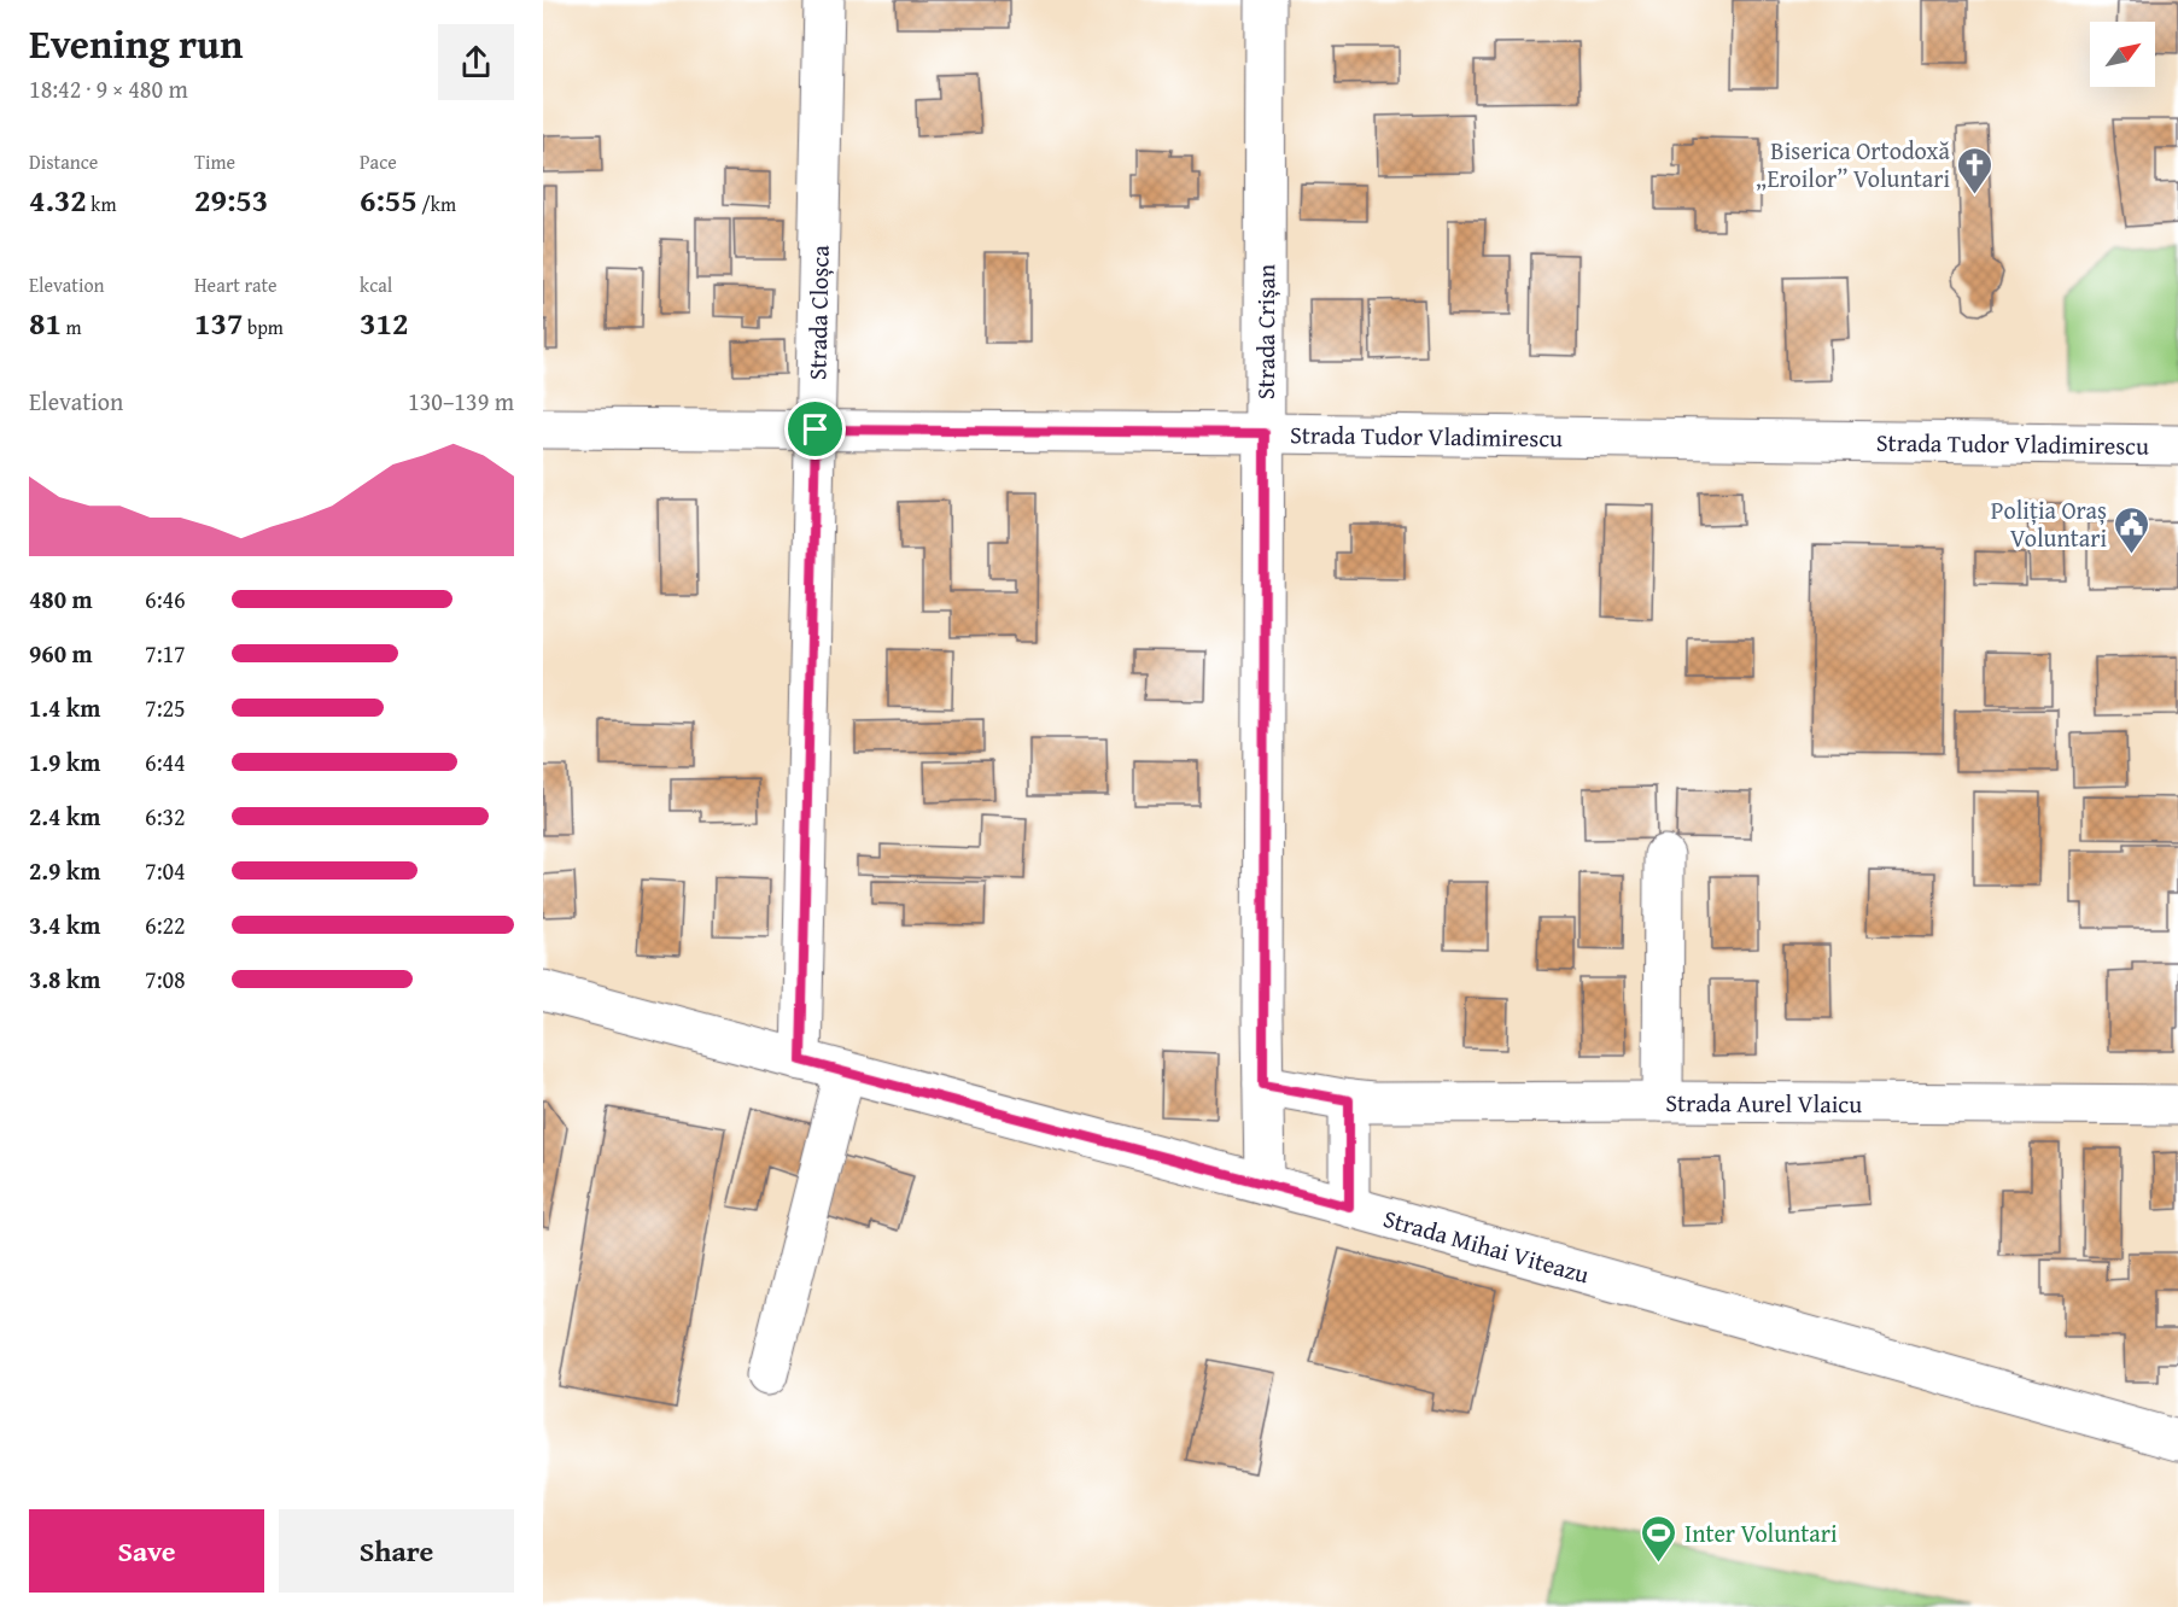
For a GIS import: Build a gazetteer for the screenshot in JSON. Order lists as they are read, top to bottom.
{
  "streets": {
    "street": [
      "Strada Cloșca",
      "Strada Crișan",
      "Strada Tudor Vladimirescu",
      "Strada Aurel Vlaicu",
      "Strada Mihai Viteazu"
    ]
  },
  "crossings": [
    ["Strada Cloșca", "Strada Tudor Vladimirescu"],
    ["Strada Cloșca", "Strada Mihai Viteazu"],
    ["Strada Crișan", "Strada Tudor Vladimirescu"],
    ["Strada Crișan", "Strada Aurel Vlaicu"],
    ["Strada Crișan", "Strada Mihai Viteazu"]
  ],
  "places": {
    "church": ["Biserica Ortodoxă „Eroilor” Voluntari"],
    "public building": ["Poliția Oraș Voluntari"],
    "sports": ["Inter Voluntari"]
  },
  "north": "top right",
  "page": {
    "heading": ["Evening run", "18:42 · 9 × 480 m"],
    "stats": [
      ["Distance", "4.32 km"],
      ["Time", "29:53"],
      ["Pace", "6:55 /km"],
      ["Elevation", "81 m"],
      ["Heart rate", "137 bpm"],
      ["kcal", "312"]
    ],
    "chart": ["Elevation", "130–139 m"],
    "list": [
      {
        "name": "480 m",
        "note": "6:46"
      },
      {
        "name": "960 m",
        "note": "7:17"
      },
      {
        "name": "1.4 km",
        "note": "7:25"
      },
      {
        "name": "1.9 km",
        "note": "6:44"
      },
      {
        "name": "2.4 km",
        "note": "6:32"
      },
      {
        "name": "2.9 km",
        "note": "7:04"
      },
      {
        "name": "3.4 km",
        "note": "6:22"
      },
      {
        "name": "3.8 km",
        "note": "7:08"
      }
    ],
    "buttons": ["Save", "Share"]
  }
}
